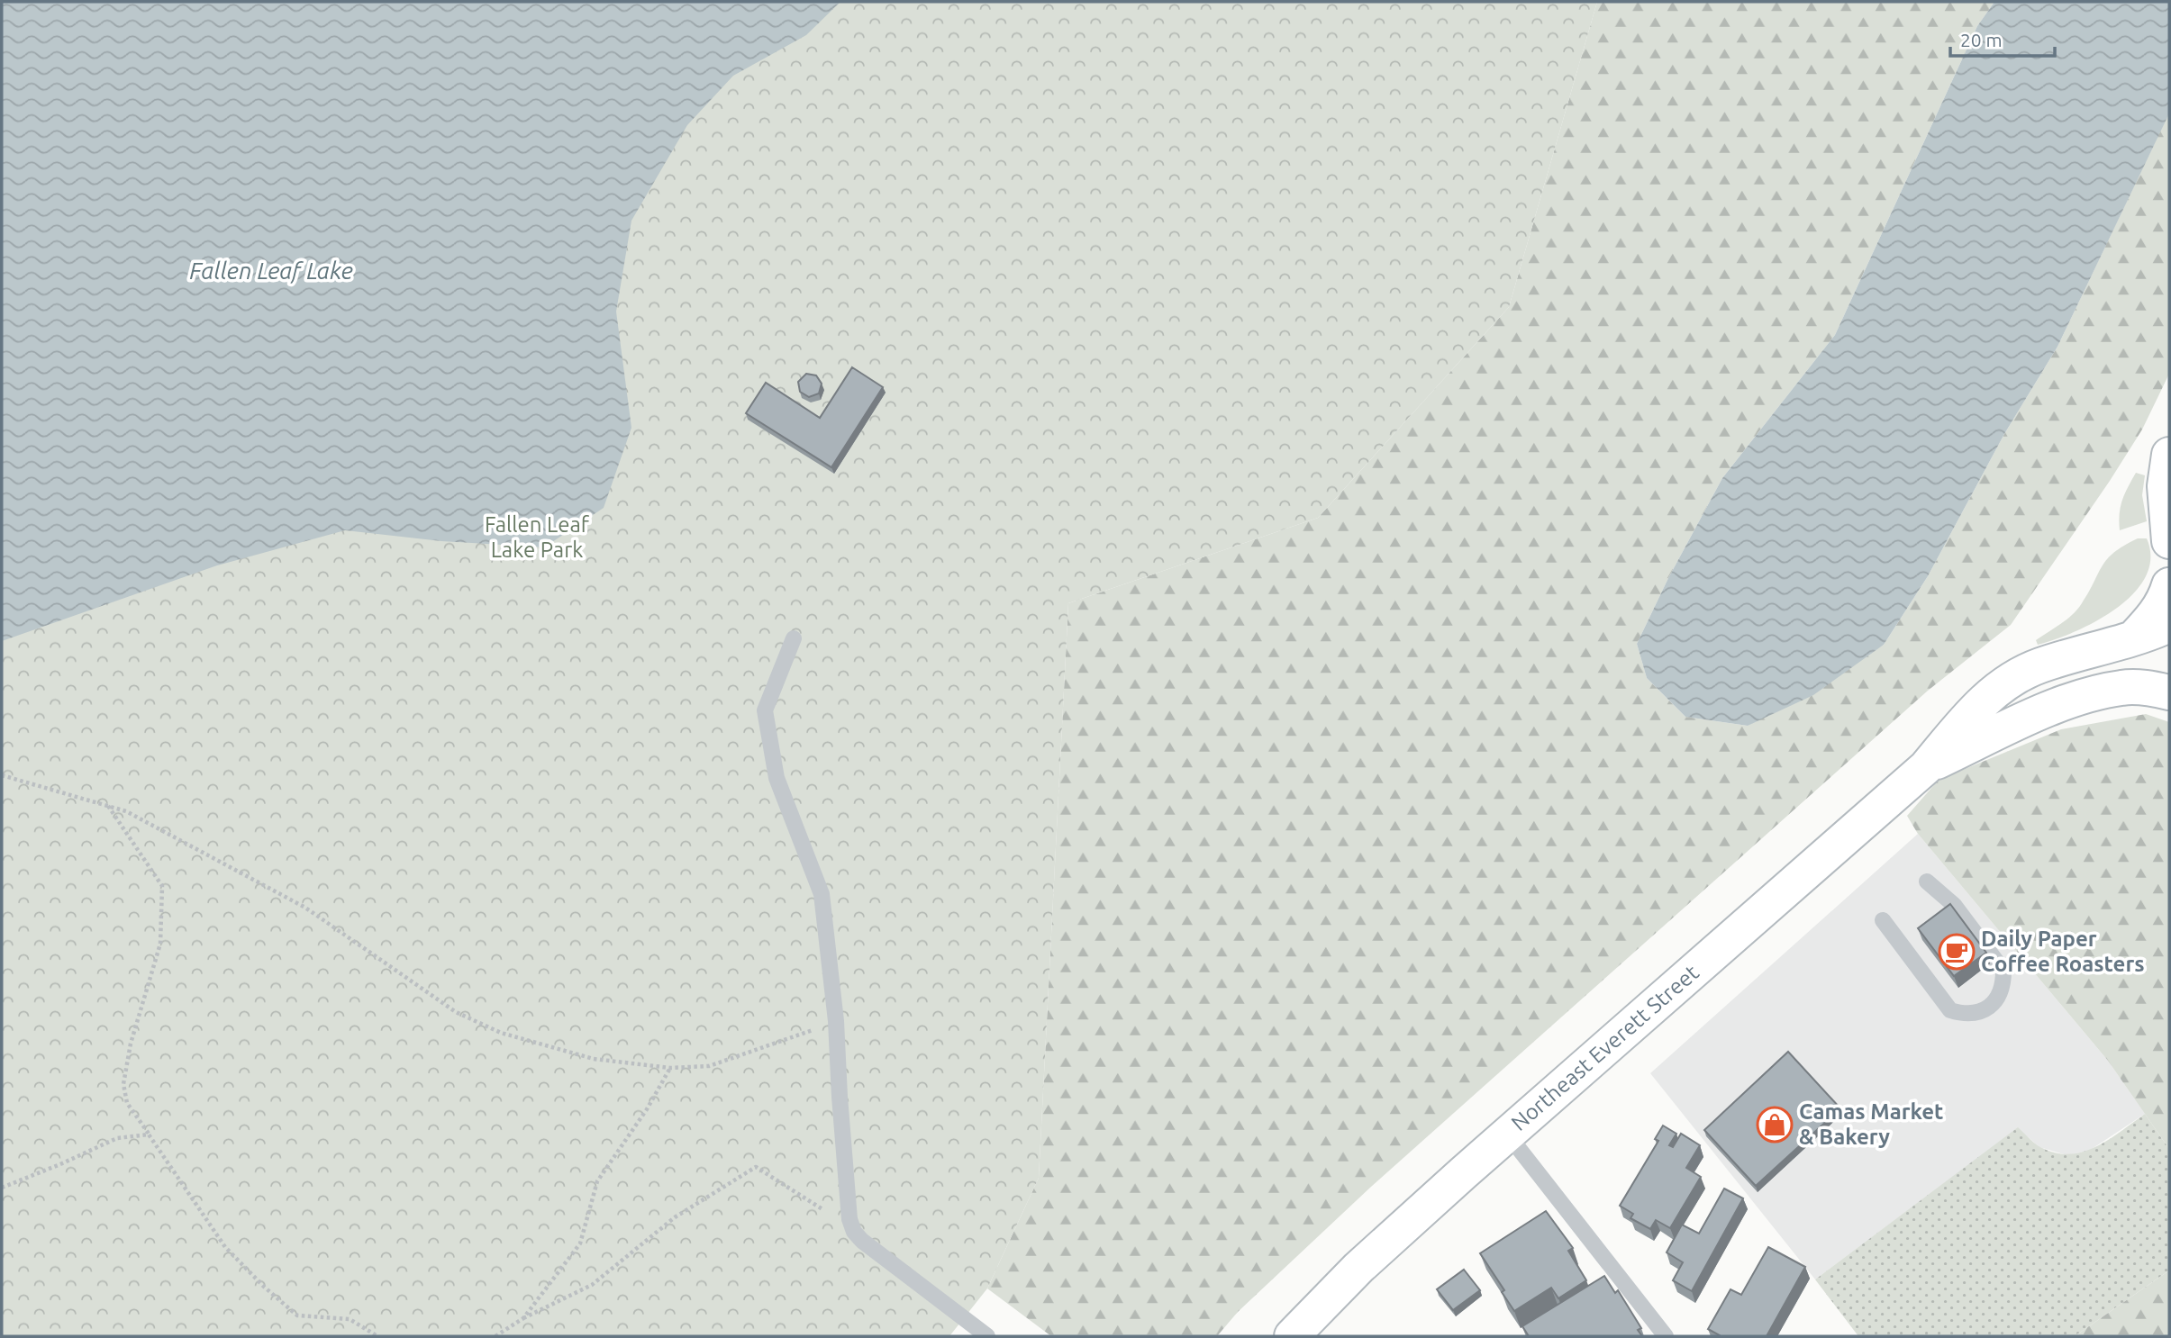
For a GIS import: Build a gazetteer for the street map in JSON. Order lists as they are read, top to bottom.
{
  "streets": {
    "main road": ["Northeast Everett Street"]
  },
  "water": ["Fallen Leaf Lake"],
  "parks": ["Fallen Leaf Lake Park"],
  "places": {
    "cafe": ["Daily Paper Coffee Roasters"],
    "shop": ["Camas Market & Bakery"]
  },
  "scale_bar": "20 m"
}
